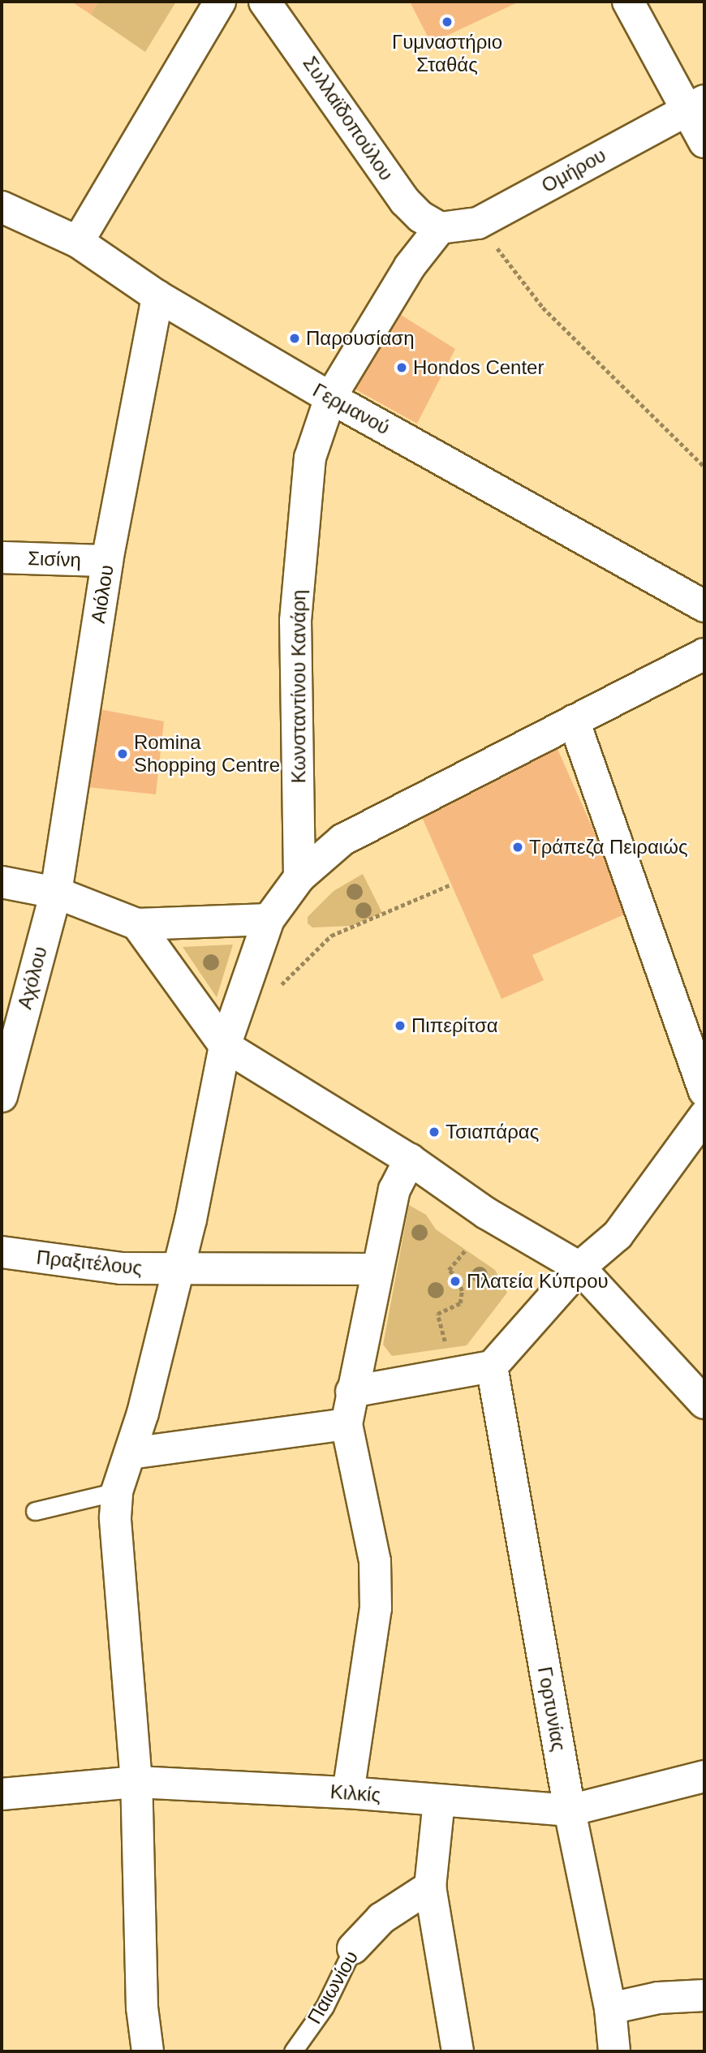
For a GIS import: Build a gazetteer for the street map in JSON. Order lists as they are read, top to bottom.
{
  "streets": {
    "street": [
      "Συλλαϊδοπούλου",
      "Ομήρου",
      "Γερμανού",
      "Σισίνη",
      "Αιόλου",
      "Κωνσταντίνου Κανάρη",
      "Αχόλου",
      "Πραξιτέλους",
      "Γορτυνίας",
      "Κιλκίς",
      "Παιωνίου"
    ]
  },
  "crossings": [
    ["Συλλαϊδοπούλου", "Ομήρου"],
    ["Συλλαϊδοπούλου", "Κωνσταντίνου Κανάρη"],
    ["Ομήρου", "Κωνσταντίνου Κανάρη"],
    ["Γερμανού", "Αιόλου"],
    ["Γερμανού", "Κωνσταντίνου Κανάρη"],
    ["Σισίνη", "Αιόλου"],
    ["Αιόλου", "Αχόλου"],
    ["Γορτυνίας", "Κιλκίς"]
  ],
  "places": [
    "Γυμναστήριο Σταθάς",
    "Παρουσίαση",
    "Hondos Center",
    "Romina Shopping Centre",
    "Τράπεζα Πειραιώς",
    "Πιπερίτσα",
    "Τσιαπάρας",
    "Πλατεία Κύπρου"
  ]
}
